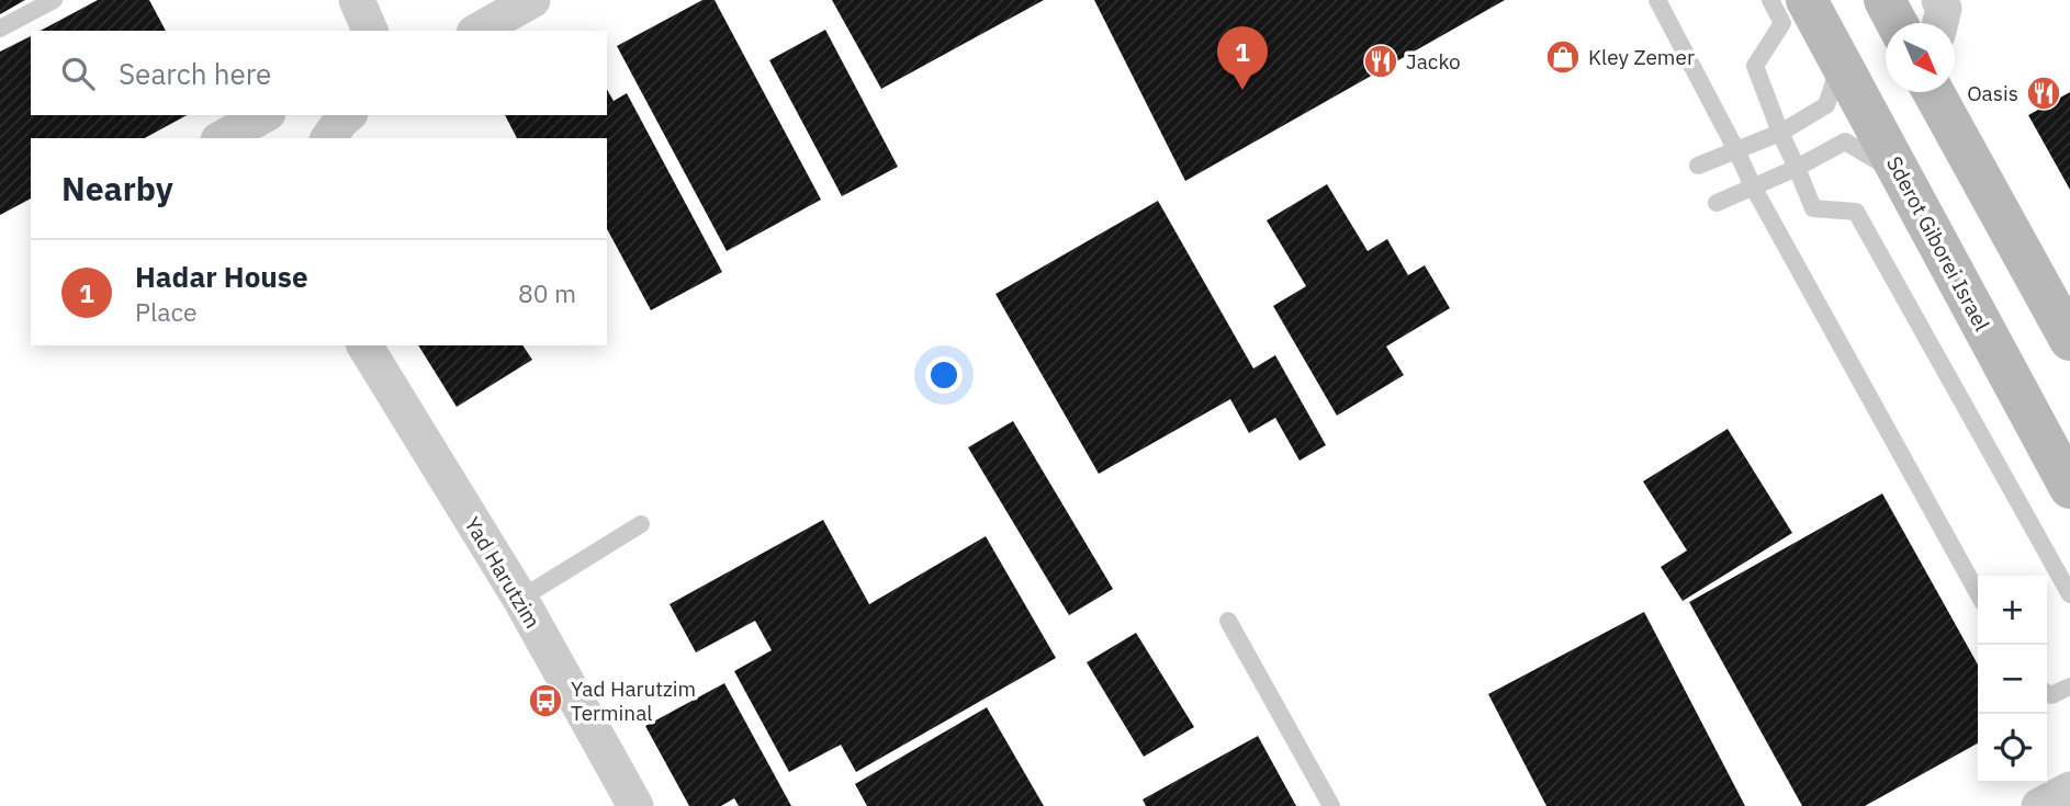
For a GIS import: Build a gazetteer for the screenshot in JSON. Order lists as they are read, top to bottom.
{
  "streets": {
    "street": ["Sderot Giborei Israel", "Yad Harutzim"]
  },
  "places": {
    "shop": ["Kley Zemer"],
    "restaurant": ["Jacko", "Oasis"],
    "bus stop": ["Yad Harutzim Terminal"]
  },
  "north": "bottom right",
  "page": {
    "pins": "1",
    "search": "Search here",
    "heading": "Nearby",
    "list": [
      {
        "mark": "1",
        "name": "Hadar House",
        "note": "Place",
        "value": "80 m"
      }
    ],
    "map_buttons": ["+", "−"]
  }
}
